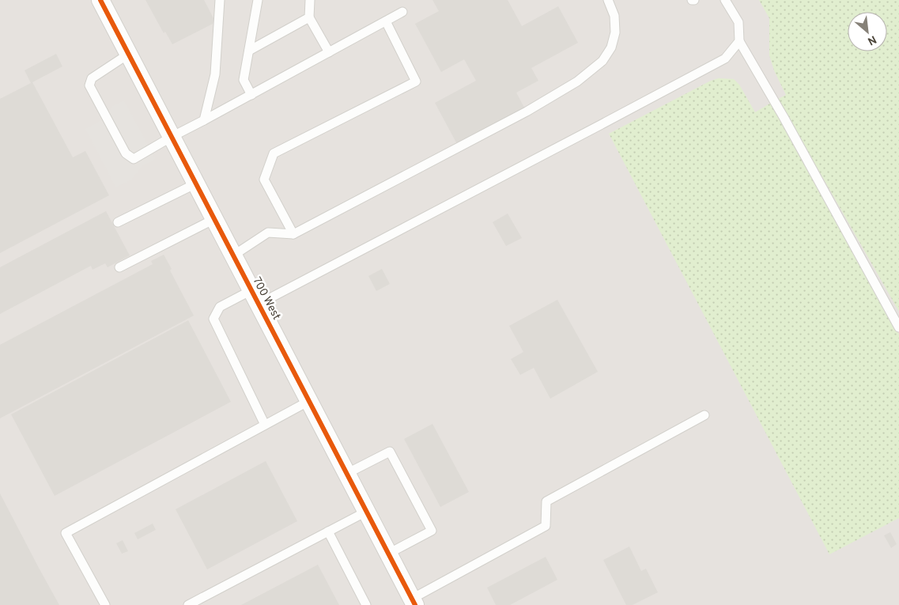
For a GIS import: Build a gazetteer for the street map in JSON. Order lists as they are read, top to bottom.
{
  "streets": {
    "street": ["700 West"]
  },
  "north": "bottom right"
}
